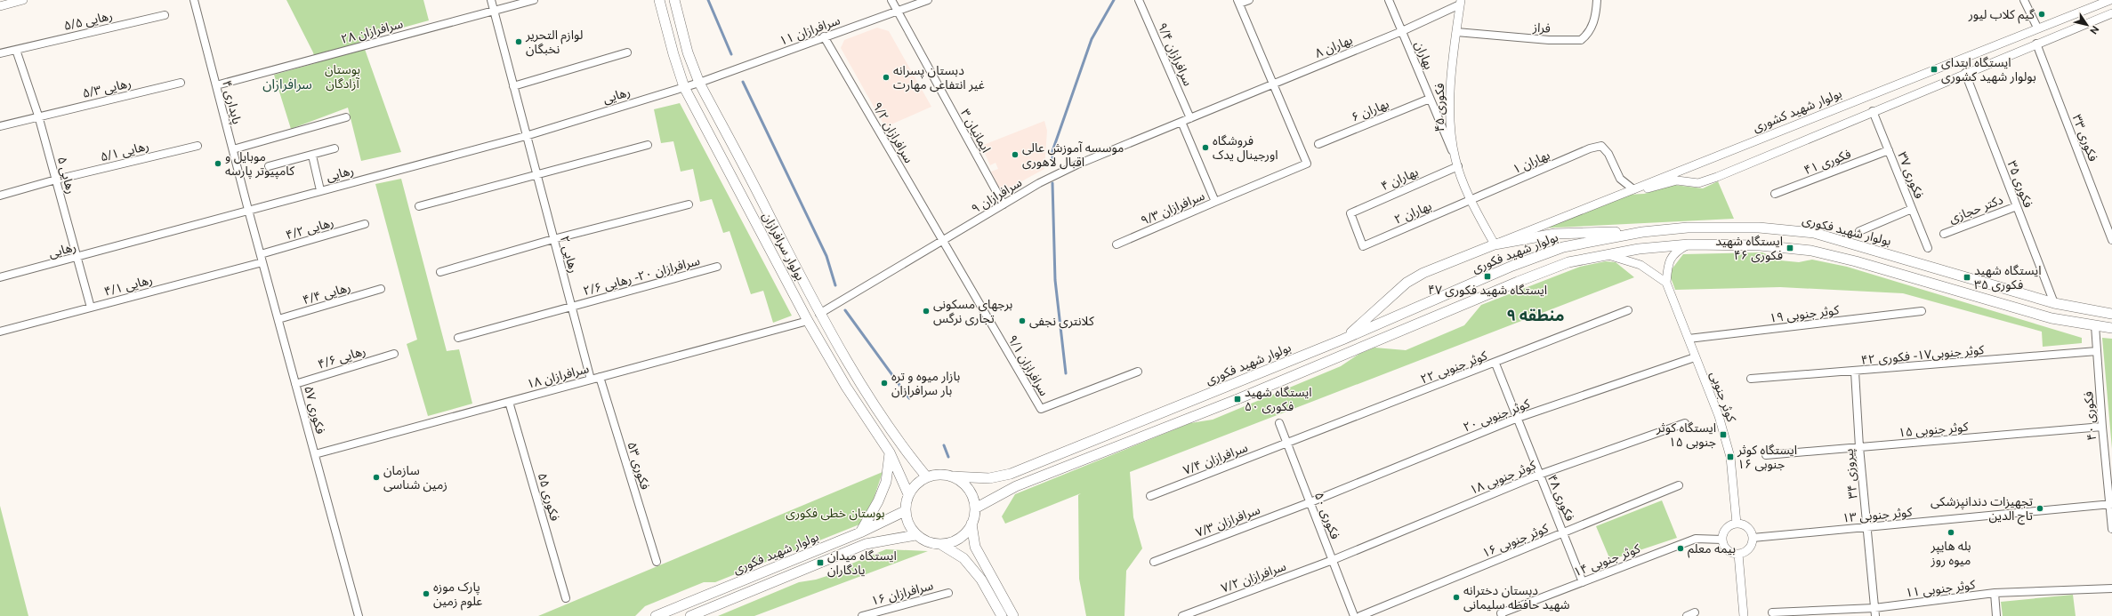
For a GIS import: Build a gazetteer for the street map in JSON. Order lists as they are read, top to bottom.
{
  "streets": {
    "main road": ["بولوار شهید فکوری", "بولوار سرافرازان"],
    "street": [
      "رهایی ۵/۵",
      "فراز",
      "سرافرازان ۱۱",
      "سرافرازان ۲۸",
      "بهاران ۸",
      "سرافرازان ۹/۴",
      "بهاران",
      "رهایی ۵/۳",
      "رهایی",
      "پایداری ۴",
      "فکوری ۴۵",
      "بهاران ۶",
      "بولوار شهید کشوری",
      "ایمانیان ۳",
      "سرافرازان ۹/۲",
      "فکوری ۳۳",
      "رهایی ۵/۱",
      "بهاران ۱",
      "فکوری ۴۱",
      "رهایی ۵",
      "فکوری ۳۷",
      "بهاران ۴",
      "فکوری ۳۵",
      "سرافرازان ۹",
      "سرافرازان ۹/۳",
      "دکتر حجازی",
      "بهاران ۲",
      "رهایی ۴/۲",
      "رهایی ۲",
      "سرافرازان ۲۰ - رهایی ۲/۶",
      "رهایی ۴/۱",
      "رهایی ۴/۴",
      "کوثر جنوبی ۱۹",
      "کوثر جنوبی۱۷ - فکوری ۴۲",
      "رهایی ۴/۶",
      "سرافرازان ۹/۱",
      "کوثر جنوبی ۲۲",
      "سرافرازان ۱۸",
      "کوثر جنوبی",
      "فکوری ۵۷",
      "کوثر جنوبی ۲۰",
      "فکوری ۴۰",
      "کوثر جنوبی ۱۵",
      "سرافرازان ۷/۴",
      "فکوری ۵۳",
      "پیروزی ۳۴",
      "کوثر جنوبی ۱۸",
      "فکوری ۵۵",
      "فکوری ۴۸",
      "کوثر جنوبی ۱۳",
      "فکوری ۵۰",
      "سرافرازان ۷/۳",
      "کوثر جنوبی ۱۶",
      "کوثر جنوبی ۱۴",
      "سرافرازان ۷/۲",
      "کوثر جنوبی ۱۱",
      "سرافرازان ۱۶"
    ]
  },
  "crossings": [
    ["رهایی ۵/۵", "رهایی ۵"],
    ["فراز", "فکوری ۴۵"],
    ["سرافرازان ۱۱", "رهایی"],
    ["سرافرازان ۱۱", "ایمانیان ۳"],
    ["سرافرازان ۱۱", "سرافرازان ۹/۲"],
    ["سرافرازان ۱۱", "بولوار سرافرازان"],
    ["سرافرازان ۲۸", "پایداری ۴"],
    ["سرافرازان ۲۸", "رهایی ۲"],
    ["بهاران ۸", "بهاران"],
    ["بهاران ۸", "فکوری ۴۵"],
    ["بهاران ۸", "سرافرازان ۹"],
    ["سرافرازان ۹/۴", "سرافرازان ۹"],
    ["بهاران", "فکوری ۴۵"],
    ["بهاران", "بهاران ۶"],
    ["بهاران", "بهاران ۴"],
    ["رهایی ۵/۳", "رهایی ۵"],
    ["رهایی", "پایداری ۴"],
    ["رهایی", "رهایی ۵"],
    ["رهایی", "بولوار سرافرازان"],
    ["رهایی", "رهایی ۲"],
    ["رهایی", "فکوری ۵۷"],
    ["پایداری ۴", "فکوری ۵۷"],
    ["فکوری ۴۵", "بولوار شهید کشوری"],
    ["فکوری ۴۵", "بهاران ۱"],
    ["فکوری ۴۵", "بهاران ۴"],
    ["فکوری ۴۵", "بهاران ۲"],
    ["بولوار شهید کشوری", "بهاران ۱"],
    ["ایمانیان ۳", "سرافرازان ۹"],
    ["سرافرازان ۹/۲", "سرافرازان ۹"],
    ["سرافرازان ۹/۲", "سرافرازان ۹/۱"],
    ["رهایی ۵/۱", "رهایی ۵"],
    ["بهاران ۱", "بهاران ۲"],
    ["فکوری ۴۱", "فکوری ۳۷"],
    ["رهایی ۵", "رهایی ۴/۱"],
    ["بهاران ۴", "بهاران ۲"],
    ["فکوری ۳۵", "دکتر حجازی"],
    ["فکوری ۳۵", "بولوار شهید فکوری"],
    ["سرافرازان ۹", "سرافرازان ۹/۳"],
    ["سرافرازان ۹", "بولوار سرافرازان"],
    ["سرافرازان ۹", "سرافرازان ۹/۱"],
    ["رهایی ۴/۲", "فکوری ۵۷"],
    ["بولوار شهید فکوری", "بولوار سرافرازان"],
    ["بولوار سرافرازان", "سرافرازان ۱۸"],
    ["رهایی ۲", "سرافرازان ۲۰ - رهایی ۲/۶"],
    ["رهایی ۲", "سرافرازان ۱۸"],
    ["رهایی ۴/۱", "فکوری ۵۷"],
    ["رهایی ۴/۴", "فکوری ۵۷"],
    ["کوثر جنوبی ۱۹", "کوثر جنوبی"],
    ["کوثر جنوبی۱۷ - فکوری ۴۲", "فکوری ۴۰"],
    ["کوثر جنوبی۱۷ - فکوری ۴۲", "پیروزی ۳۴"],
    ["رهایی ۴/۶", "فکوری ۵۷"],
    ["کوثر جنوبی ۲۲", "سرافرازان ۷/۴"],
    ["کوثر جنوبی ۲۲", "فکوری ۴۸"],
    ["کوثر جنوبی ۲۲", "فکوری ۵۰"],
    ["سرافرازان ۱۸", "فکوری ۵۷"],
    ["سرافرازان ۱۸", "فکوری ۵۳"],
    ["سرافرازان ۱۸", "فکوری ۵۵"],
    ["کوثر جنوبی", "کوثر جنوبی ۲۰"],
    ["کوثر جنوبی", "کوثر جنوبی ۱۳"],
    ["کوثر جنوبی", "کوثر جنوبی ۱۴"],
    ["کوثر جنوبی ۲۰", "فکوری ۴۸"],
    ["کوثر جنوبی ۲۰", "فکوری ۵۰"],
    ["کوثر جنوبی ۲۰", "سرافرازان ۷/۳"],
    ["فکوری ۴۰", "کوثر جنوبی ۱۵"],
    ["فکوری ۴۰", "کوثر جنوبی ۱۳"],
    ["کوثر جنوبی ۱۵", "پیروزی ۳۴"],
    ["سرافرازان ۷/۴", "فکوری ۵۰"],
    ["پیروزی ۳۴", "کوثر جنوبی ۱۳"],
    ["پیروزی ۳۴", "کوثر جنوبی ۱۱"],
    ["کوثر جنوبی ۱۸", "فکوری ۴۸"],
    ["کوثر جنوبی ۱۸", "فکوری ۵۰"],
    ["کوثر جنوبی ۱۸", "سرافرازان ۷/۲"],
    ["فکوری ۴۸", "کوثر جنوبی ۱۶"],
    ["فکوری ۴۸", "کوثر جنوبی ۱۴"],
    ["کوثر جنوبی ۱۳", "کوثر جنوبی ۱۴"],
    ["فکوری ۵۰", "سرافرازان ۷/۳"],
    ["فکوری ۵۰", "سرافرازان ۷/۲"]
  ],
  "districts": ["سرافرازان", "منطقه ۹"],
  "parks": ["بوستان آزادگان", "بوستان خطی فکوری"],
  "places": {
    "other": [
      "گیم کلاب لیور",
      "لوازم التحریر نخبگان",
      "دبستان پسرانه غیر انتفاعی مهارت",
      "فروشگاه اورجینال یدک",
      "موسسه آموزش عالی اقبال لاهوری",
      "موبایل و کامپیوتر پارسه",
      "برجهای مسکونی تجاری نرگس",
      "کلانتری نجفی",
      "بازار میوه و تره بار سرافرازان",
      "سازمان زمین شناسی",
      "تجهیزات دندانپزشکی تاج الدین",
      "بله هایپر میوه روز",
      "بیمه معلم",
      "پارک موزه علوم زمین",
      "دبستان دخترانه شهید حافظه سلیمانی"
    ],
    "transit": [
      "ایستگاه ابتدای بولوار شهید کشوری",
      "ایستگاه شهید فکوری ۴۶",
      "ایستگاه شهید فکوری ۴۷",
      "ایستگاه شهید فکوری ۳۵",
      "ایستگاه شهید فکوری ۵۰",
      "ایستگاه کوثر جنوبی ۱۵",
      "ایستگاه کوثر جنوبی ۱۶",
      "ایستگاه میدان یادگاران"
    ]
  },
  "north": "bottom right"
}
